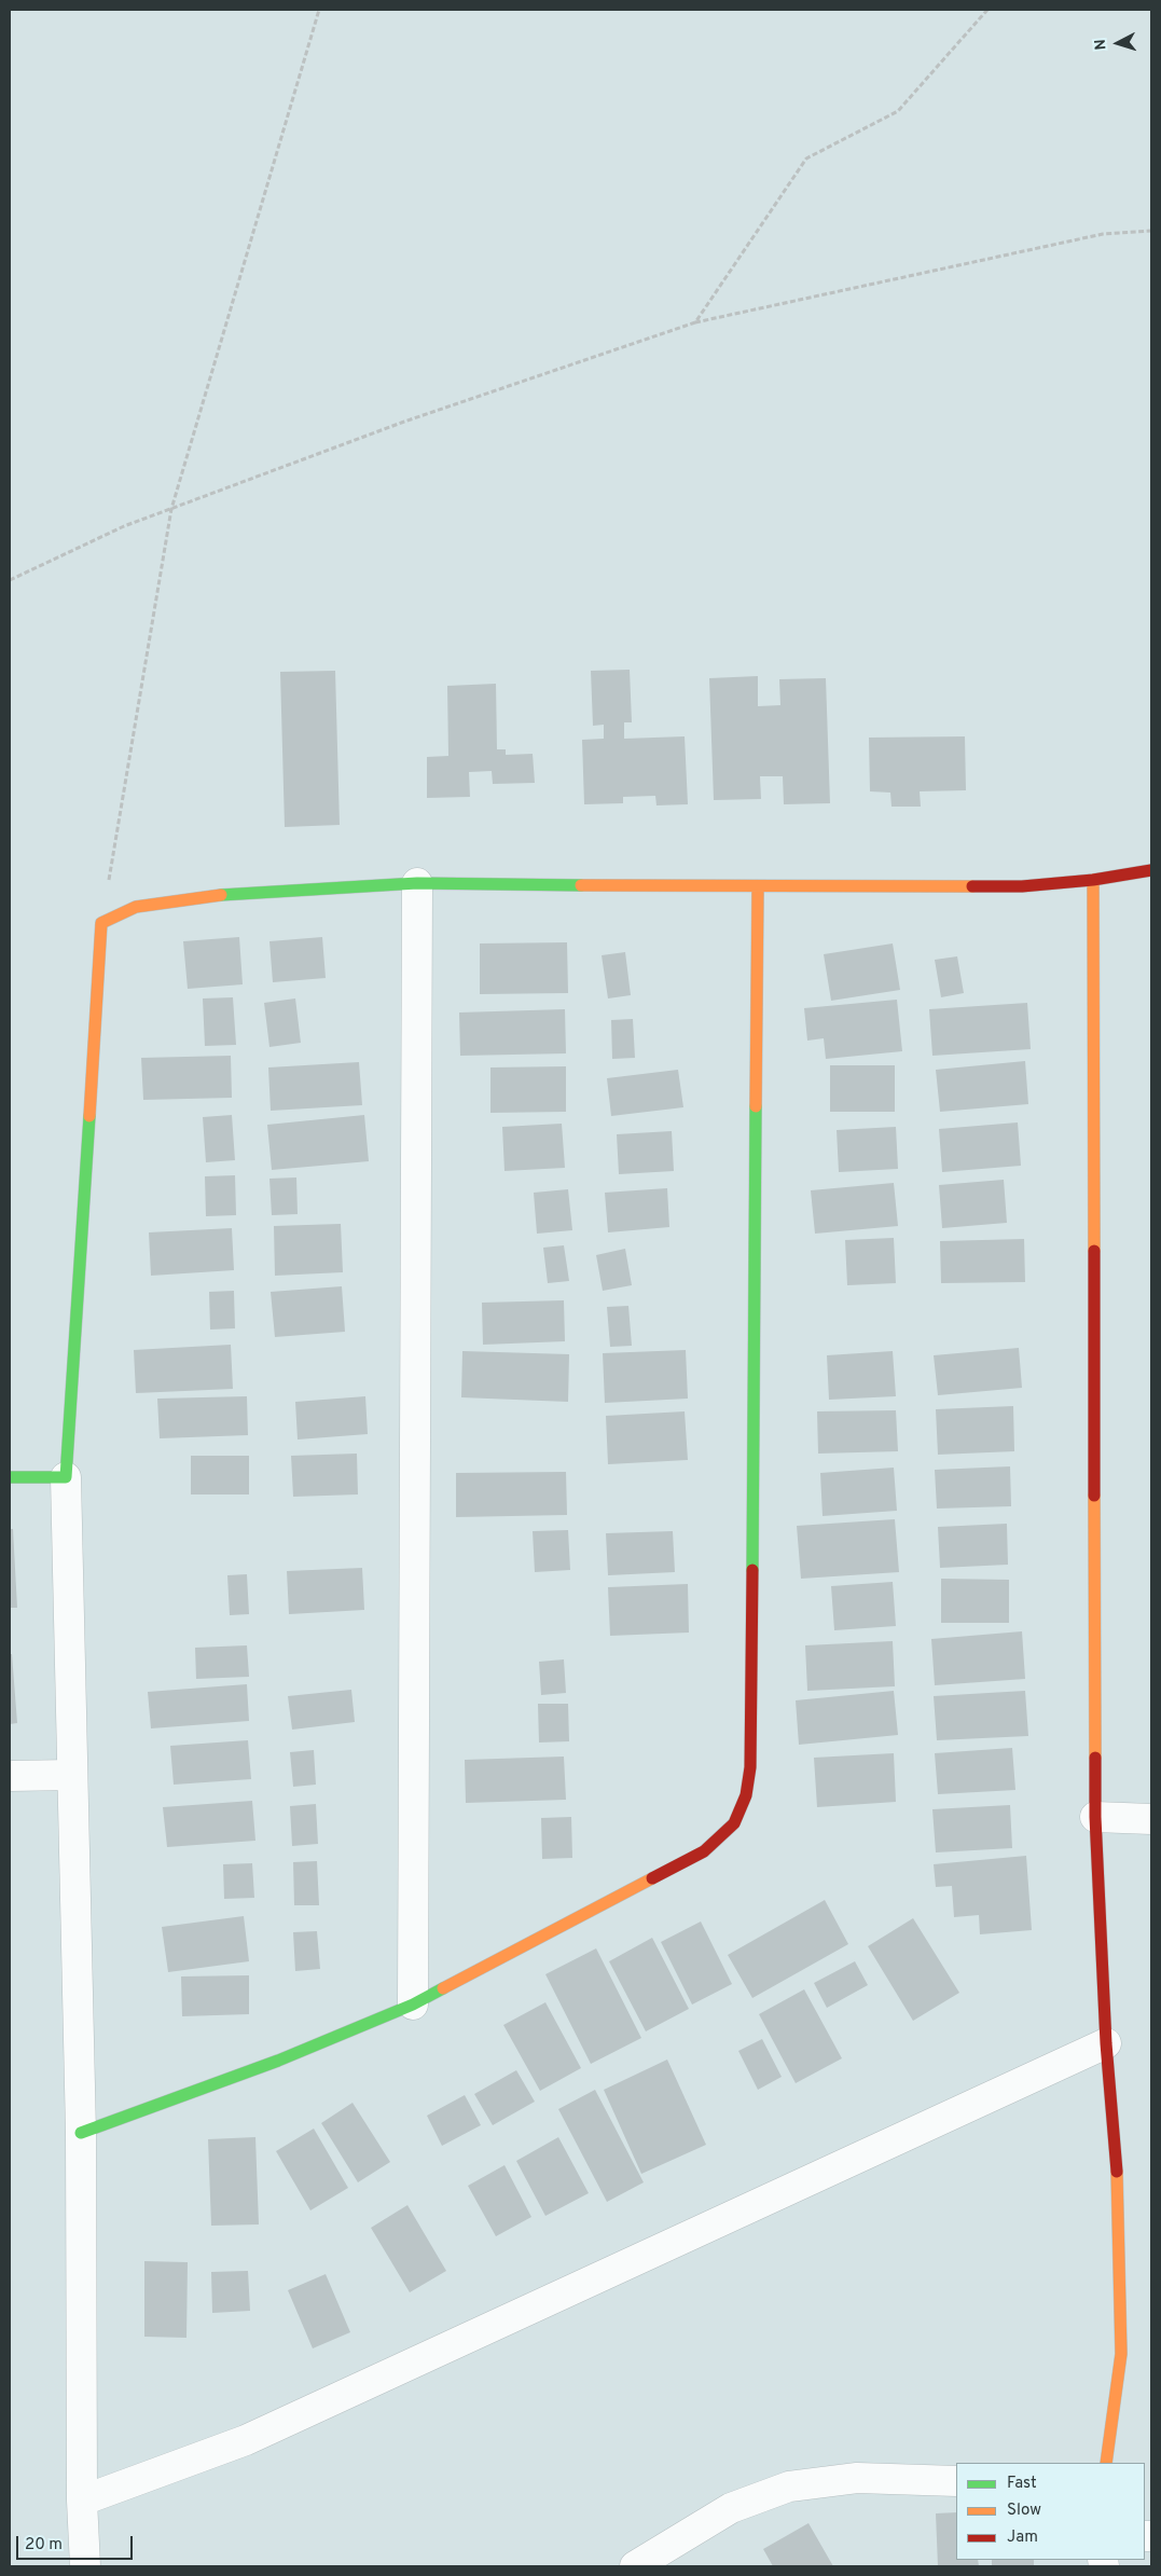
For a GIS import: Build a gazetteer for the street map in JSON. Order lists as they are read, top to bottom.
{
  "legend": ["Fast", "Slow", "Jam"],
  "scale_bar": "20 m",
  "north": "left"
}
